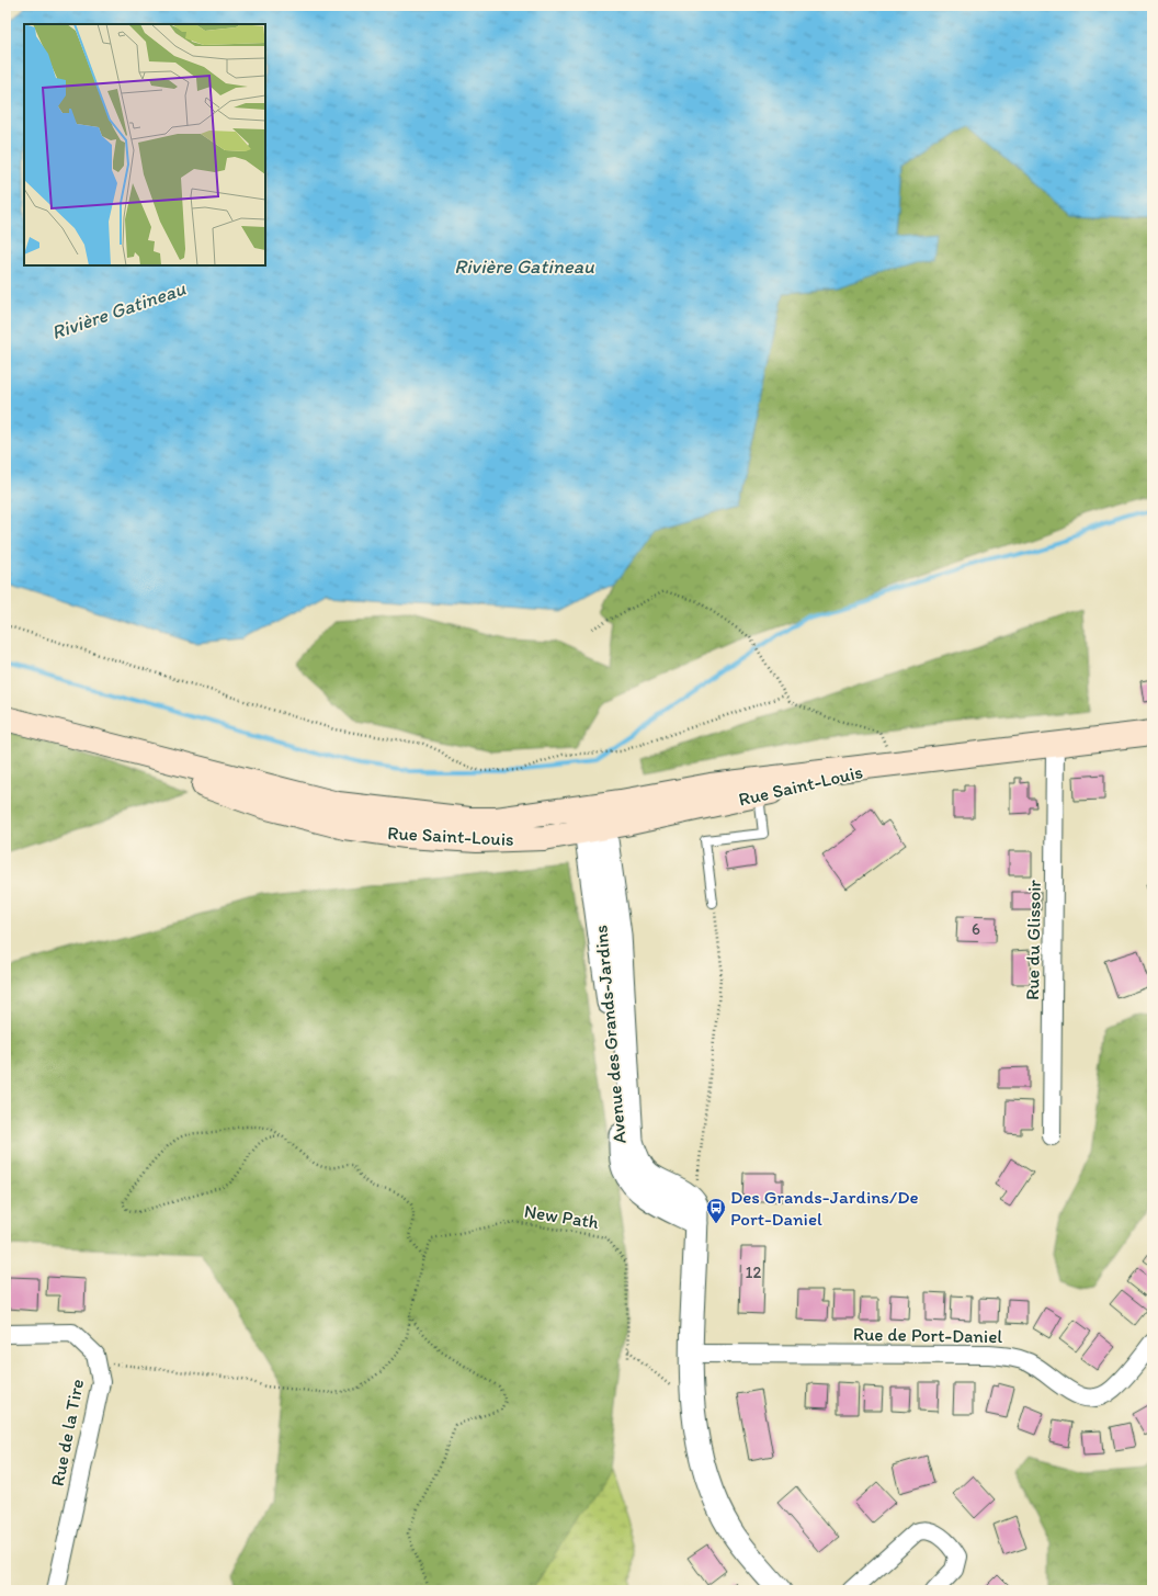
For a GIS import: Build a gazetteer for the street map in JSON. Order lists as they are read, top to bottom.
{
  "streets": {
    "main road": ["Rue Saint-Louis"],
    "street": [
      "Rue du Glissoir",
      "Avenue des Grands-Jardins",
      "Rue de Port-Daniel",
      "Rue de la Tire"
    ],
    "path": ["New Path"]
  },
  "crossings": [
    ["Rue Saint-Louis", "Rue du Glissoir"],
    ["Rue Saint-Louis", "Avenue des Grands-Jardins"],
    ["Avenue des Grands-Jardins", "Rue de Port-Daniel"]
  ],
  "water": ["Rivière Gatineau"],
  "places": {
    "bus stop": ["Des Grands-Jardins/De Port-Daniel"]
  },
  "house_numbers": ["6", "12"]
}
